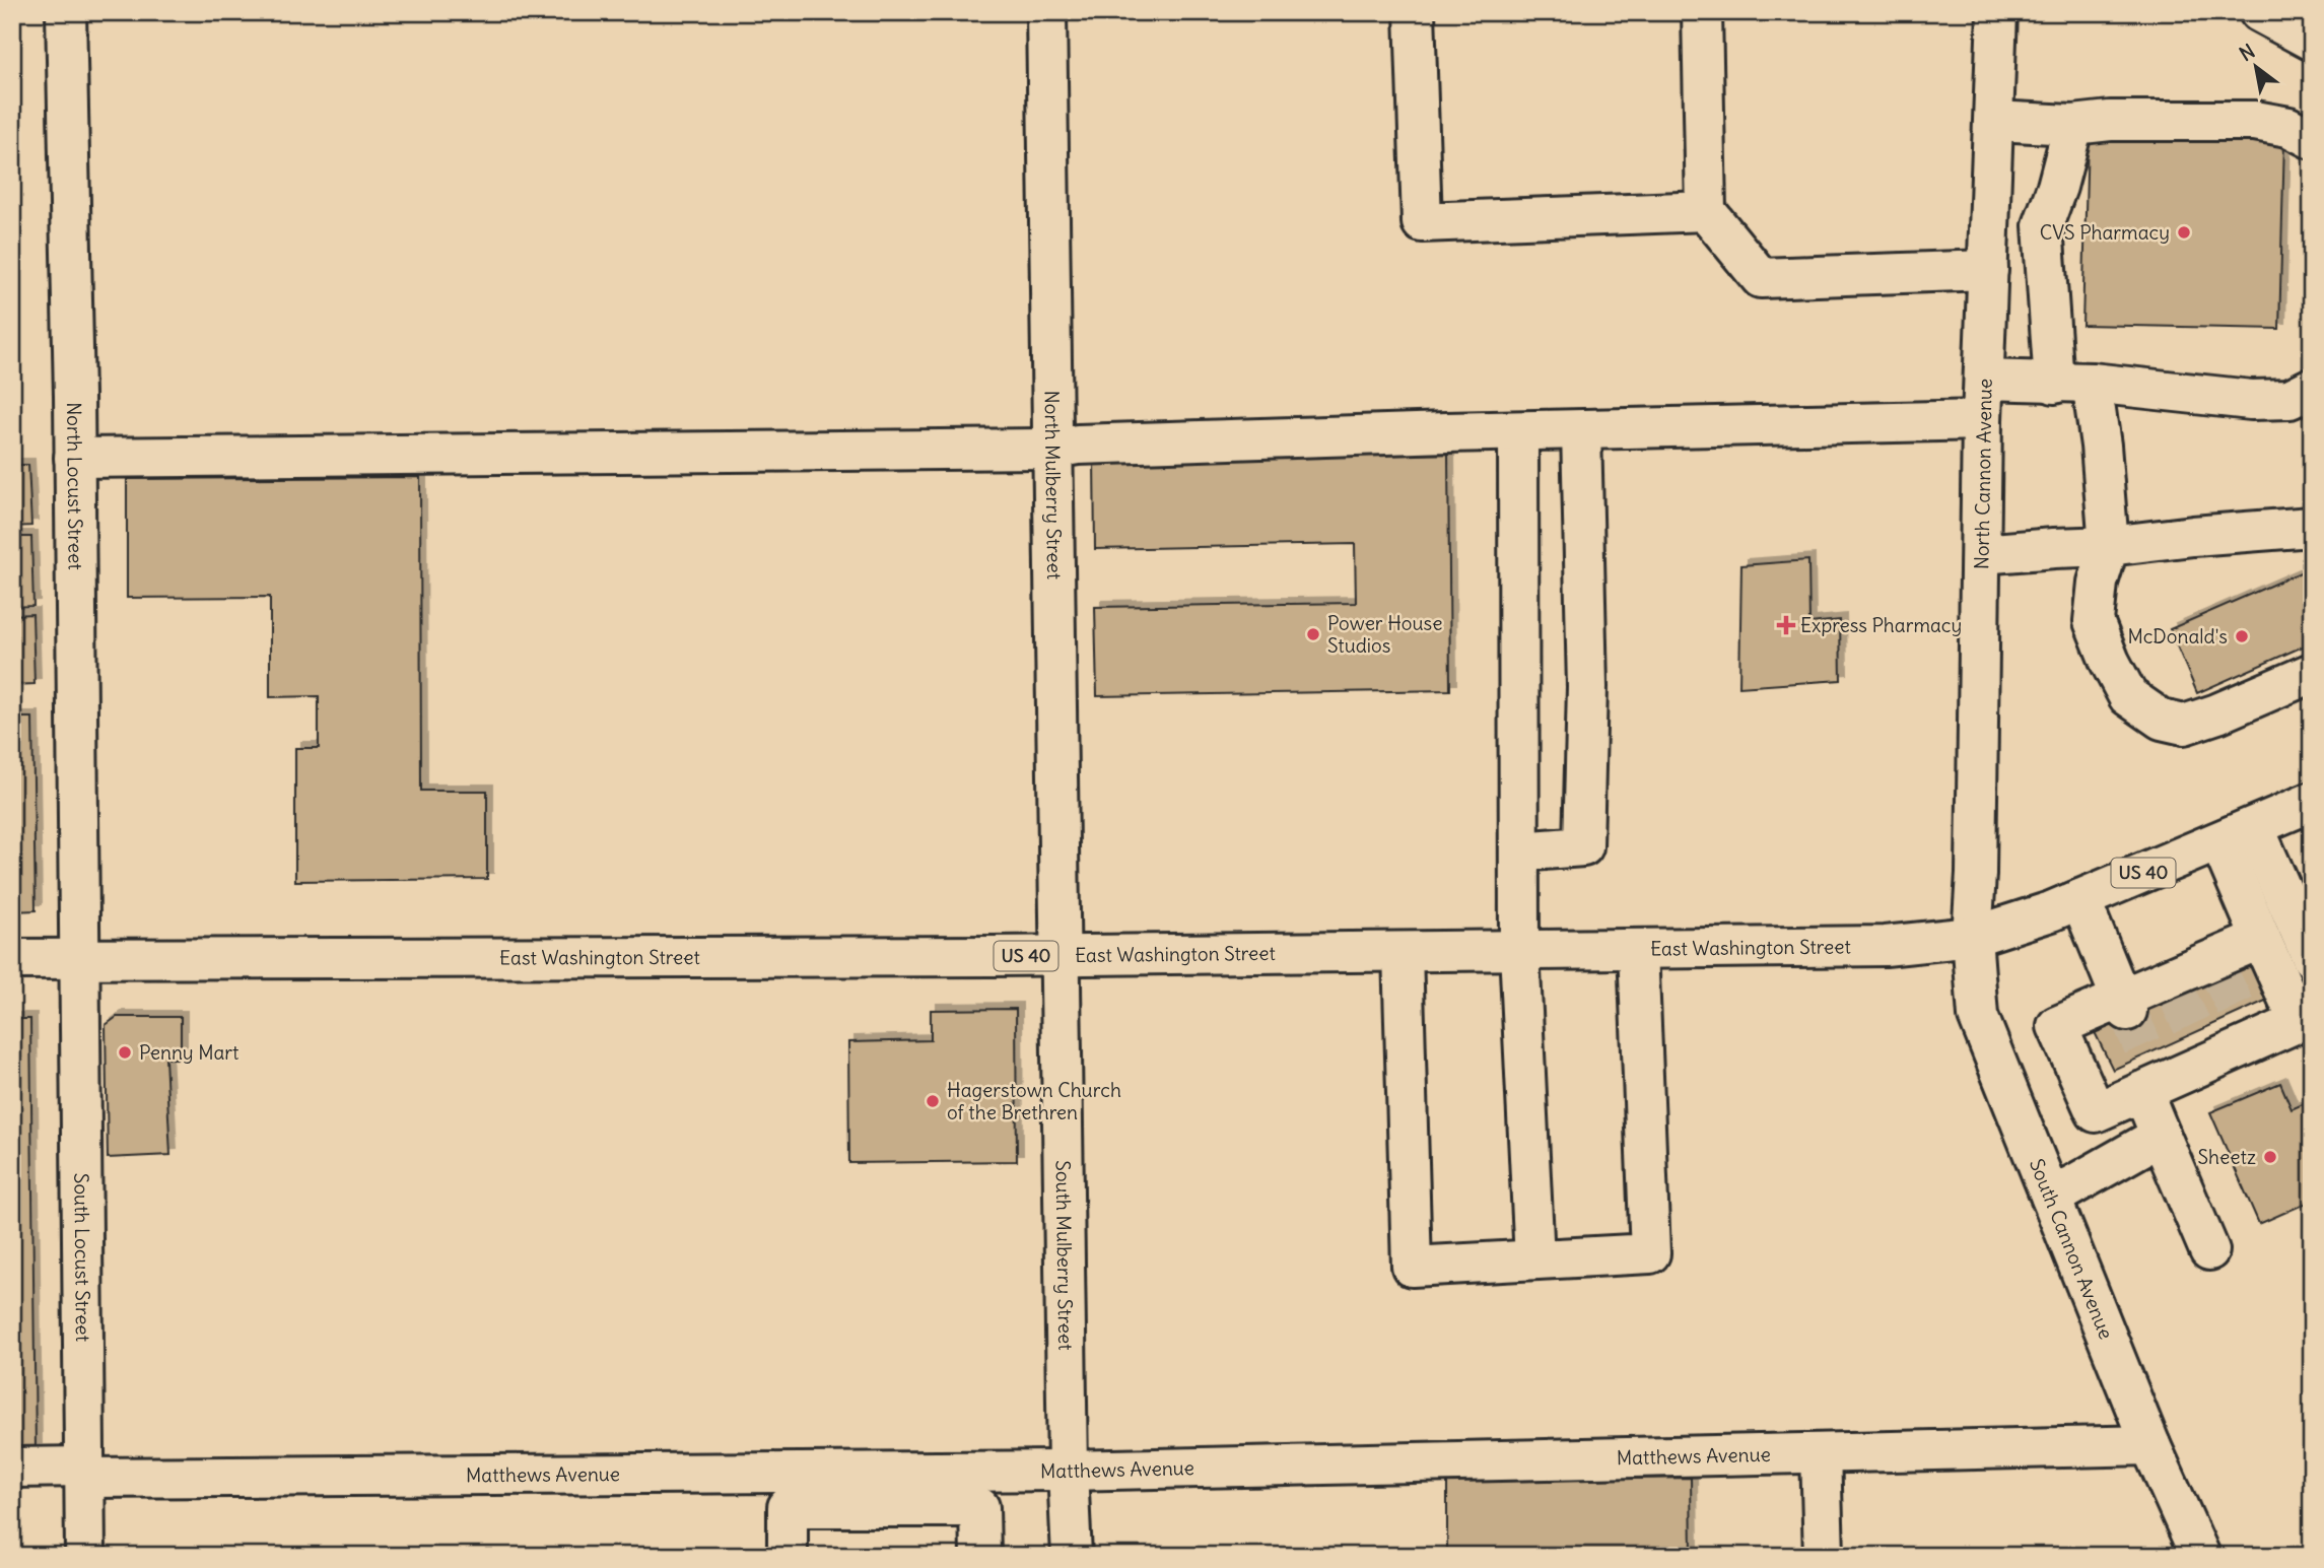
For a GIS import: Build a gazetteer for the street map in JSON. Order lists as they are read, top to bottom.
{
  "streets": {
    "main road": [
      "North Cannon Avenue",
      "North Mulberry Street",
      "North Locust Street",
      "US 40",
      "East Washington Street",
      "South Cannon Avenue",
      "South Mulberry Street",
      "South Locust Street",
      "Matthews Avenue"
    ]
  },
  "crossings": [
    ["North Cannon Avenue", "East Washington Street"],
    ["North Cannon Avenue", "South Cannon Avenue"],
    ["North Mulberry Street", "East Washington Street"],
    ["North Mulberry Street", "South Mulberry Street"],
    ["North Locust Street", "East Washington Street"],
    ["North Locust Street", "South Locust Street"],
    ["East Washington Street", "South Cannon Avenue"],
    ["East Washington Street", "South Mulberry Street"],
    ["East Washington Street", "South Locust Street"],
    ["South Cannon Avenue", "Matthews Avenue"],
    ["South Mulberry Street", "Matthews Avenue"],
    ["South Locust Street", "Matthews Avenue"]
  ],
  "places": {
    "other": [
      "CVS Pharmacy",
      "Power House Studios",
      "McDonald's",
      "Penny Mart",
      "Hagerstown Church of the Brethren",
      "Sheetz"
    ],
    "health": ["Express Pharmacy"]
  },
  "north": "top left"
}
